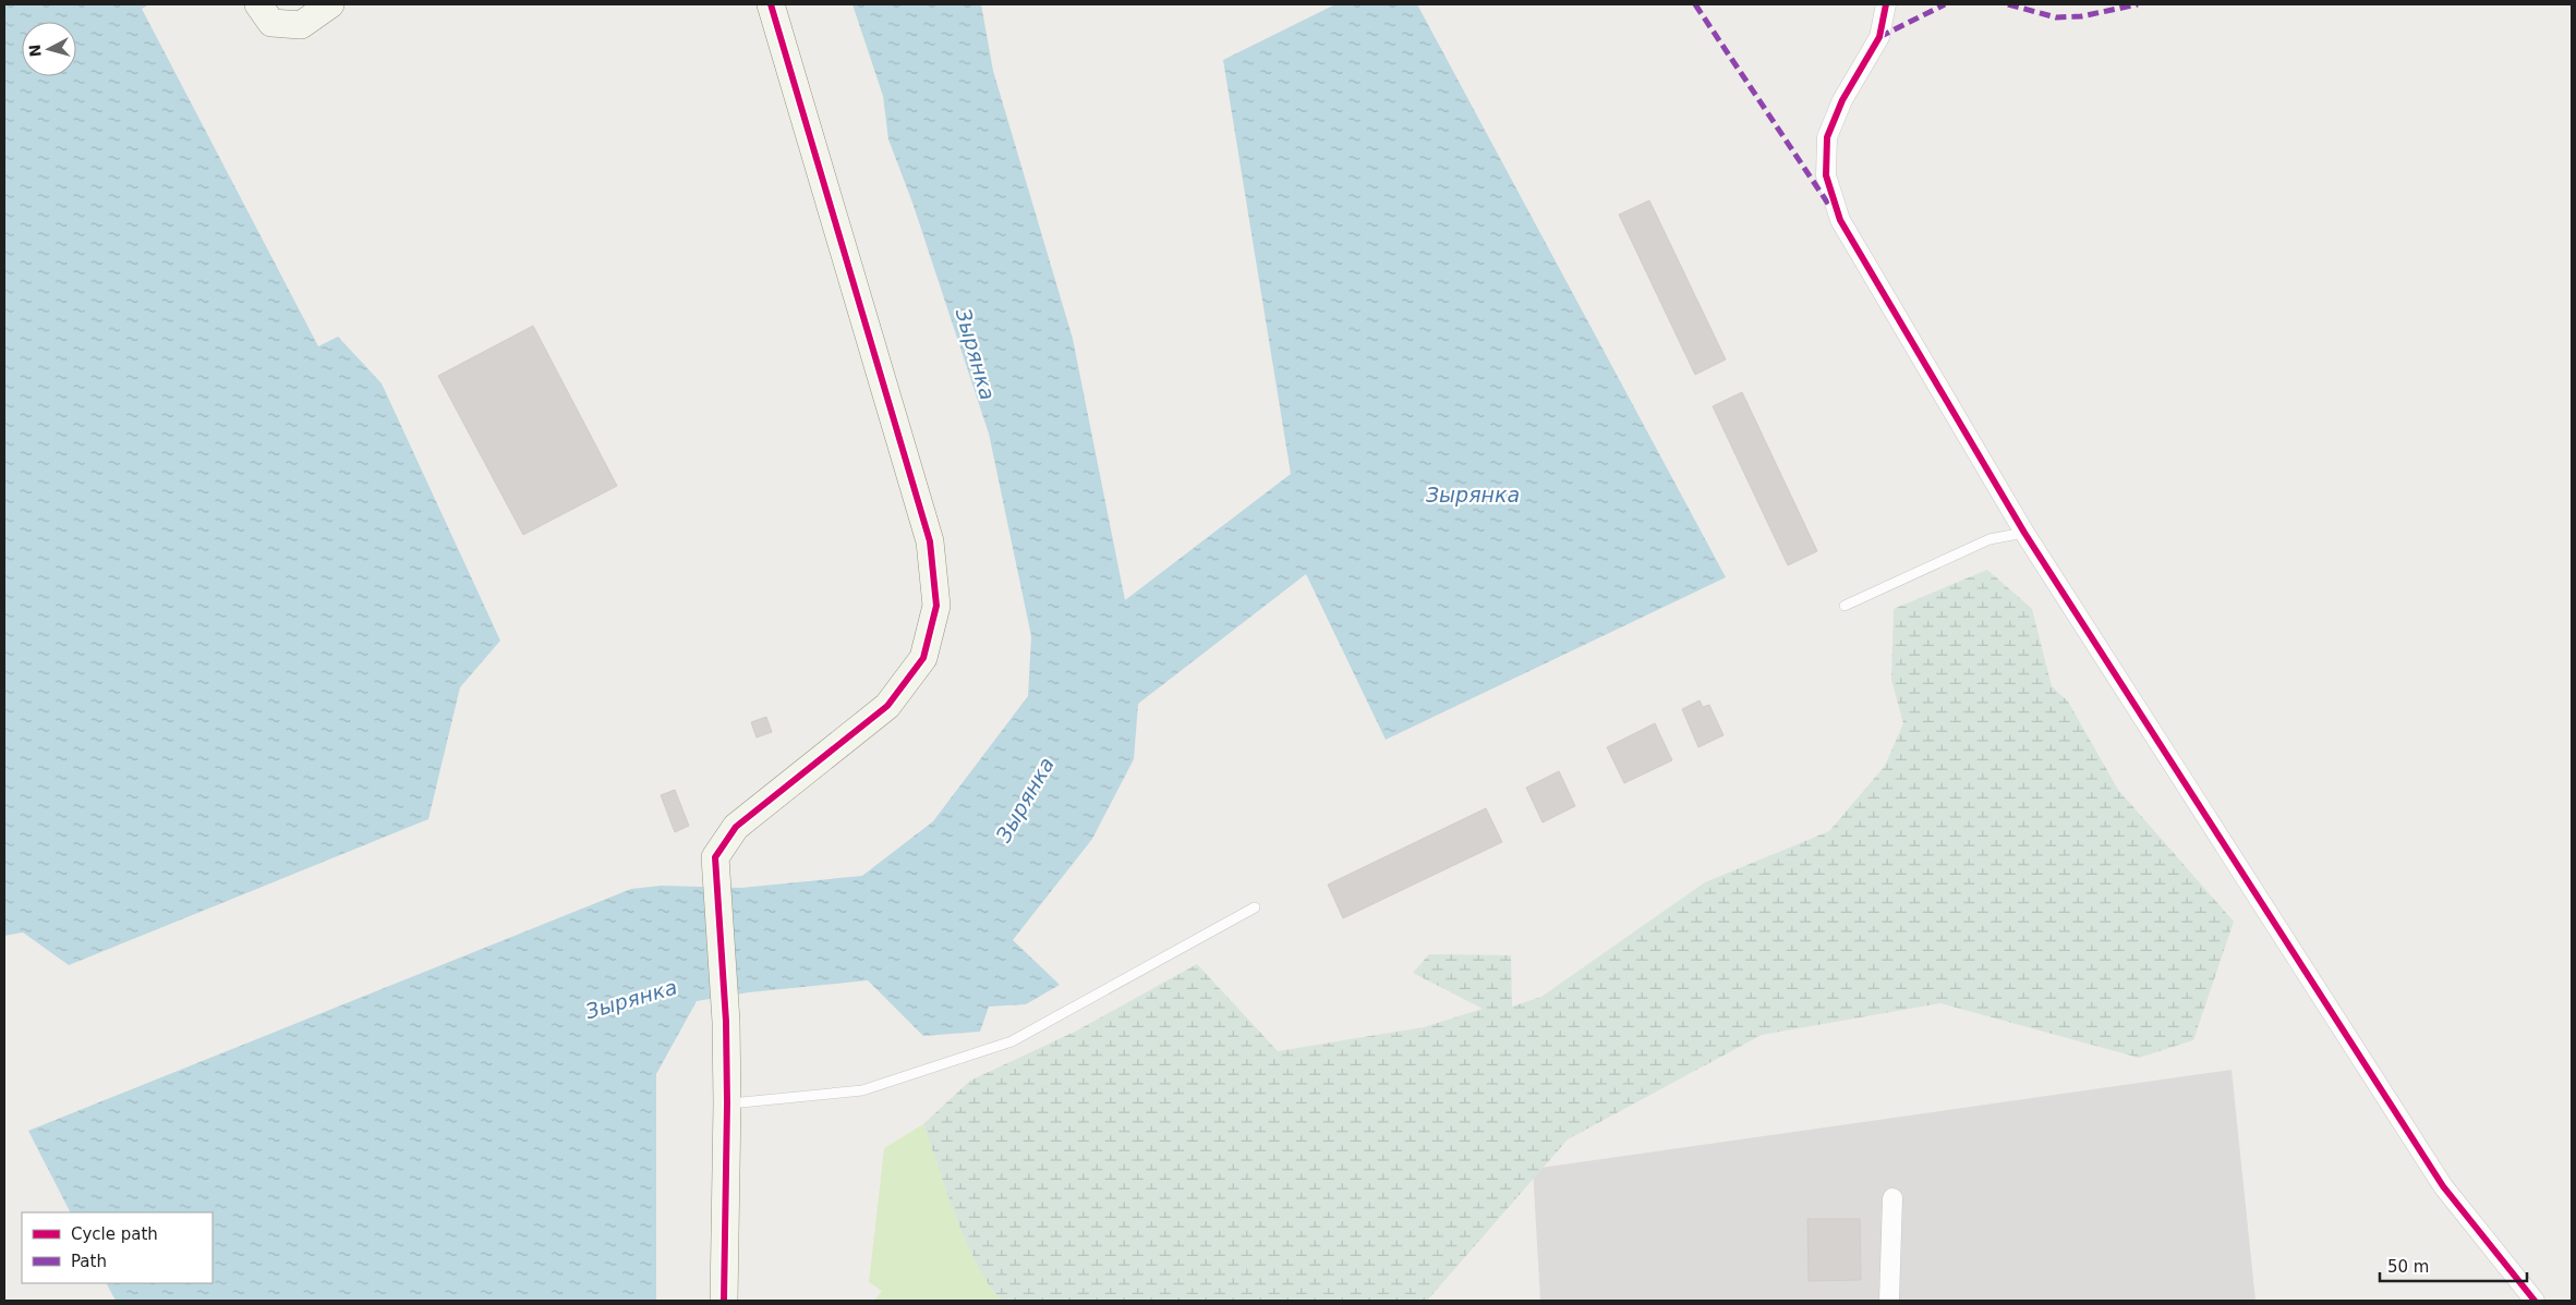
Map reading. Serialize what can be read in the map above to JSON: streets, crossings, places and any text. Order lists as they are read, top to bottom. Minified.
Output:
{"water":["Зырянка"],"legend":["Cycle path","Path"],"scale_bar":"50 m","north":"left"}
